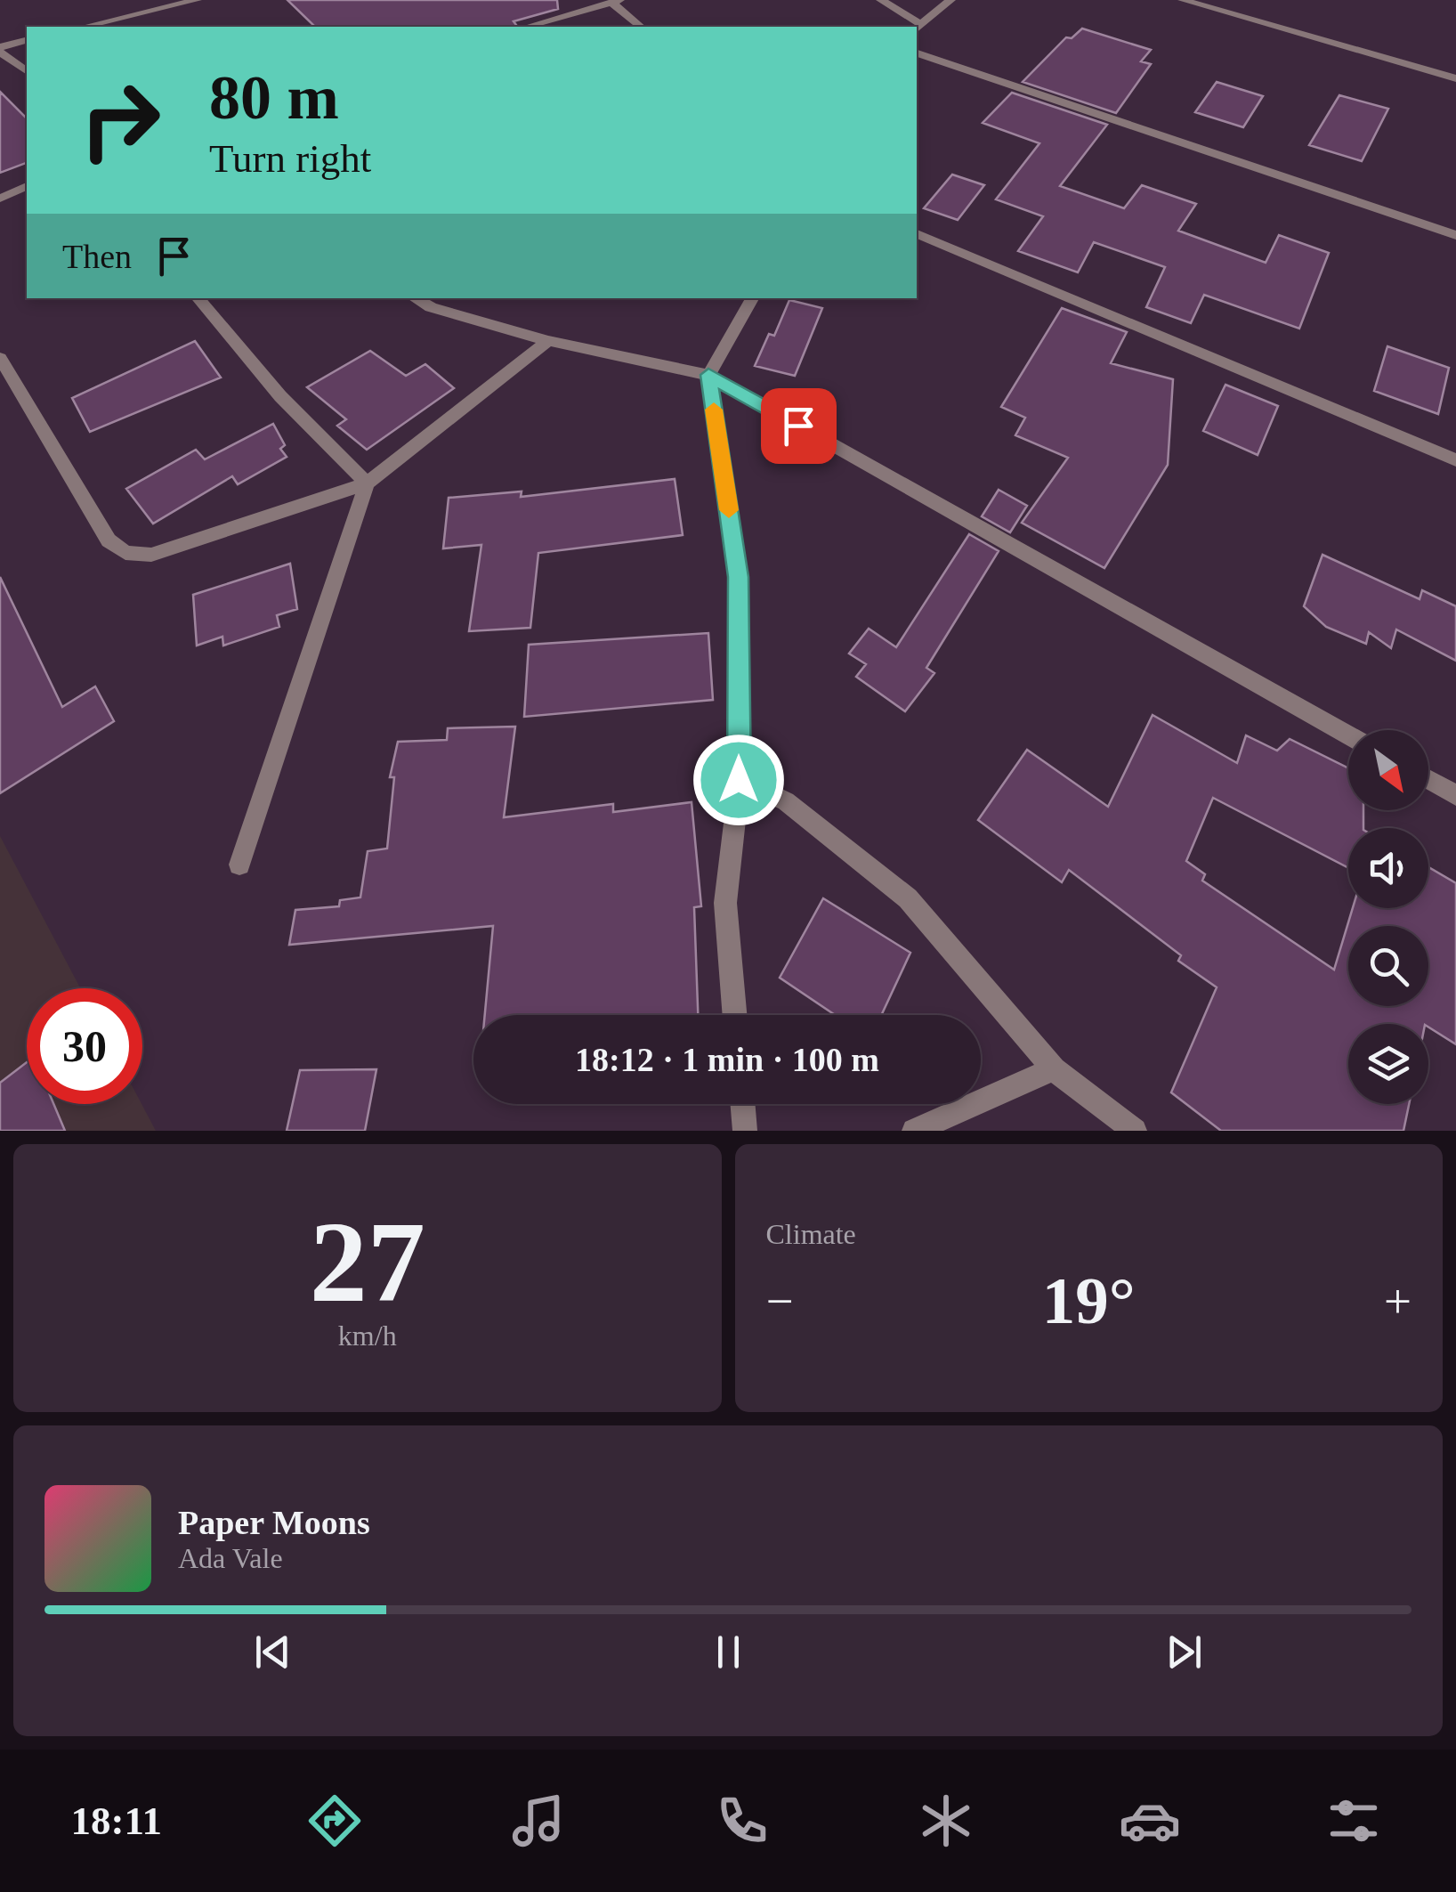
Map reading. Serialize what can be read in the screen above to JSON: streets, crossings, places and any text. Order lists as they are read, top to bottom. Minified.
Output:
{"north":"bottom right","page":{"turn":["80 m","Turn right"],"then":"Then","limit":"30","trip":"18:12 · 1 min · 100 m","tile":[["27","km/h"],"Climate"],"heat":["−","19°","+"],"song":["Paper Moons","Ada Vale"],"tabs":"18:11"}}
